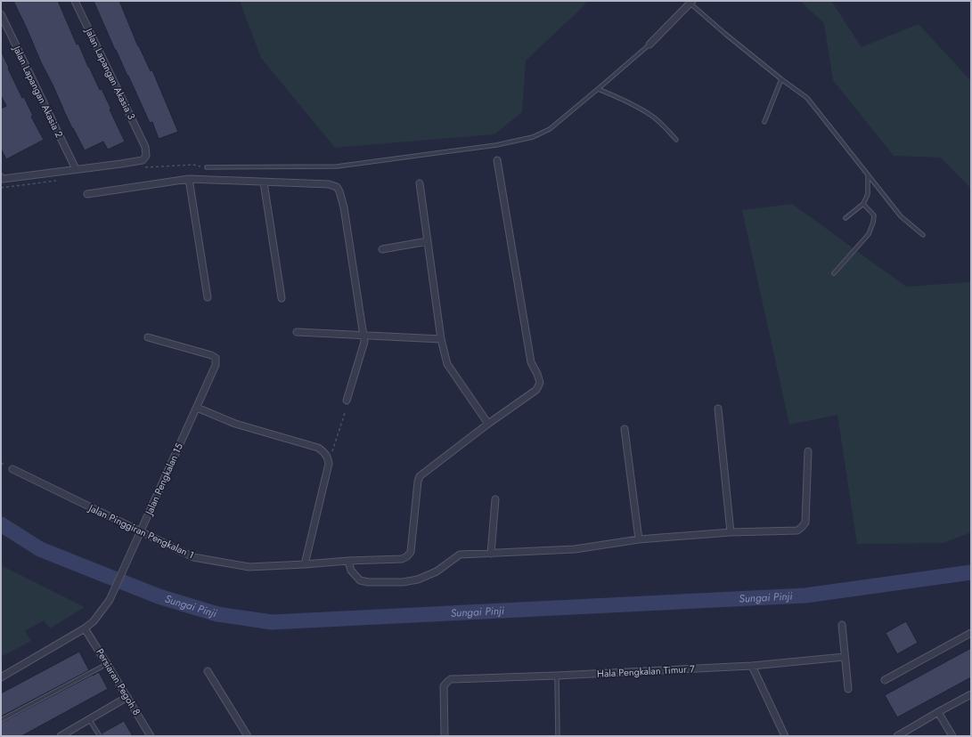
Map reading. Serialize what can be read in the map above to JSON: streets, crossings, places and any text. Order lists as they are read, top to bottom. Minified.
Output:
{"streets":{"street":["Jalan Lapangan Akasia 3","Jalan Lapangan Akasia 2","Jalan Pengkalan 15","Jalan Pinggiran Pengkalan 1","Hala Pengkalan Timur 7","Persiaran Pegoh 8"]},"crossings":[["Jalan Lapangan Akasia 3","Jalan Lapangan Akasia 2"],["Jalan Pengkalan 15","Jalan Pinggiran Pengkalan 1"],["Jalan Pengkalan 15","Persiaran Pegoh 8"]],"water":["Sungai Pinji"]}
